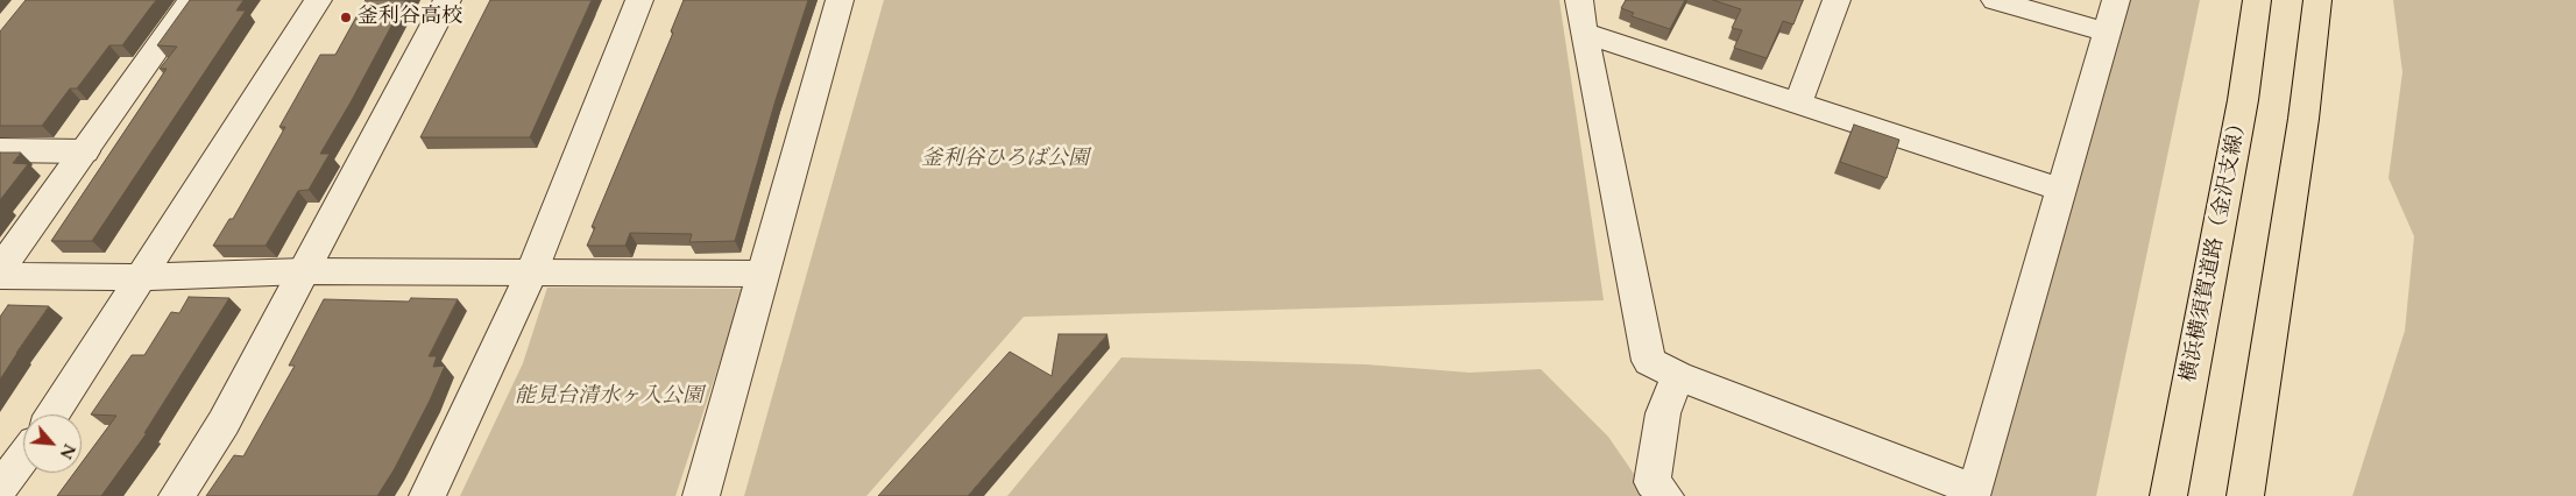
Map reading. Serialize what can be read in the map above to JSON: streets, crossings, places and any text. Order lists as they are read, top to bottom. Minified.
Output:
{"streets":{"highway":["横浜横須賀道路（金沢支線）"]},"parks":["釜利谷ひろば公園","能見台清水ヶ入公園"],"places":["釜利谷高校"],"north":"bottom right"}
